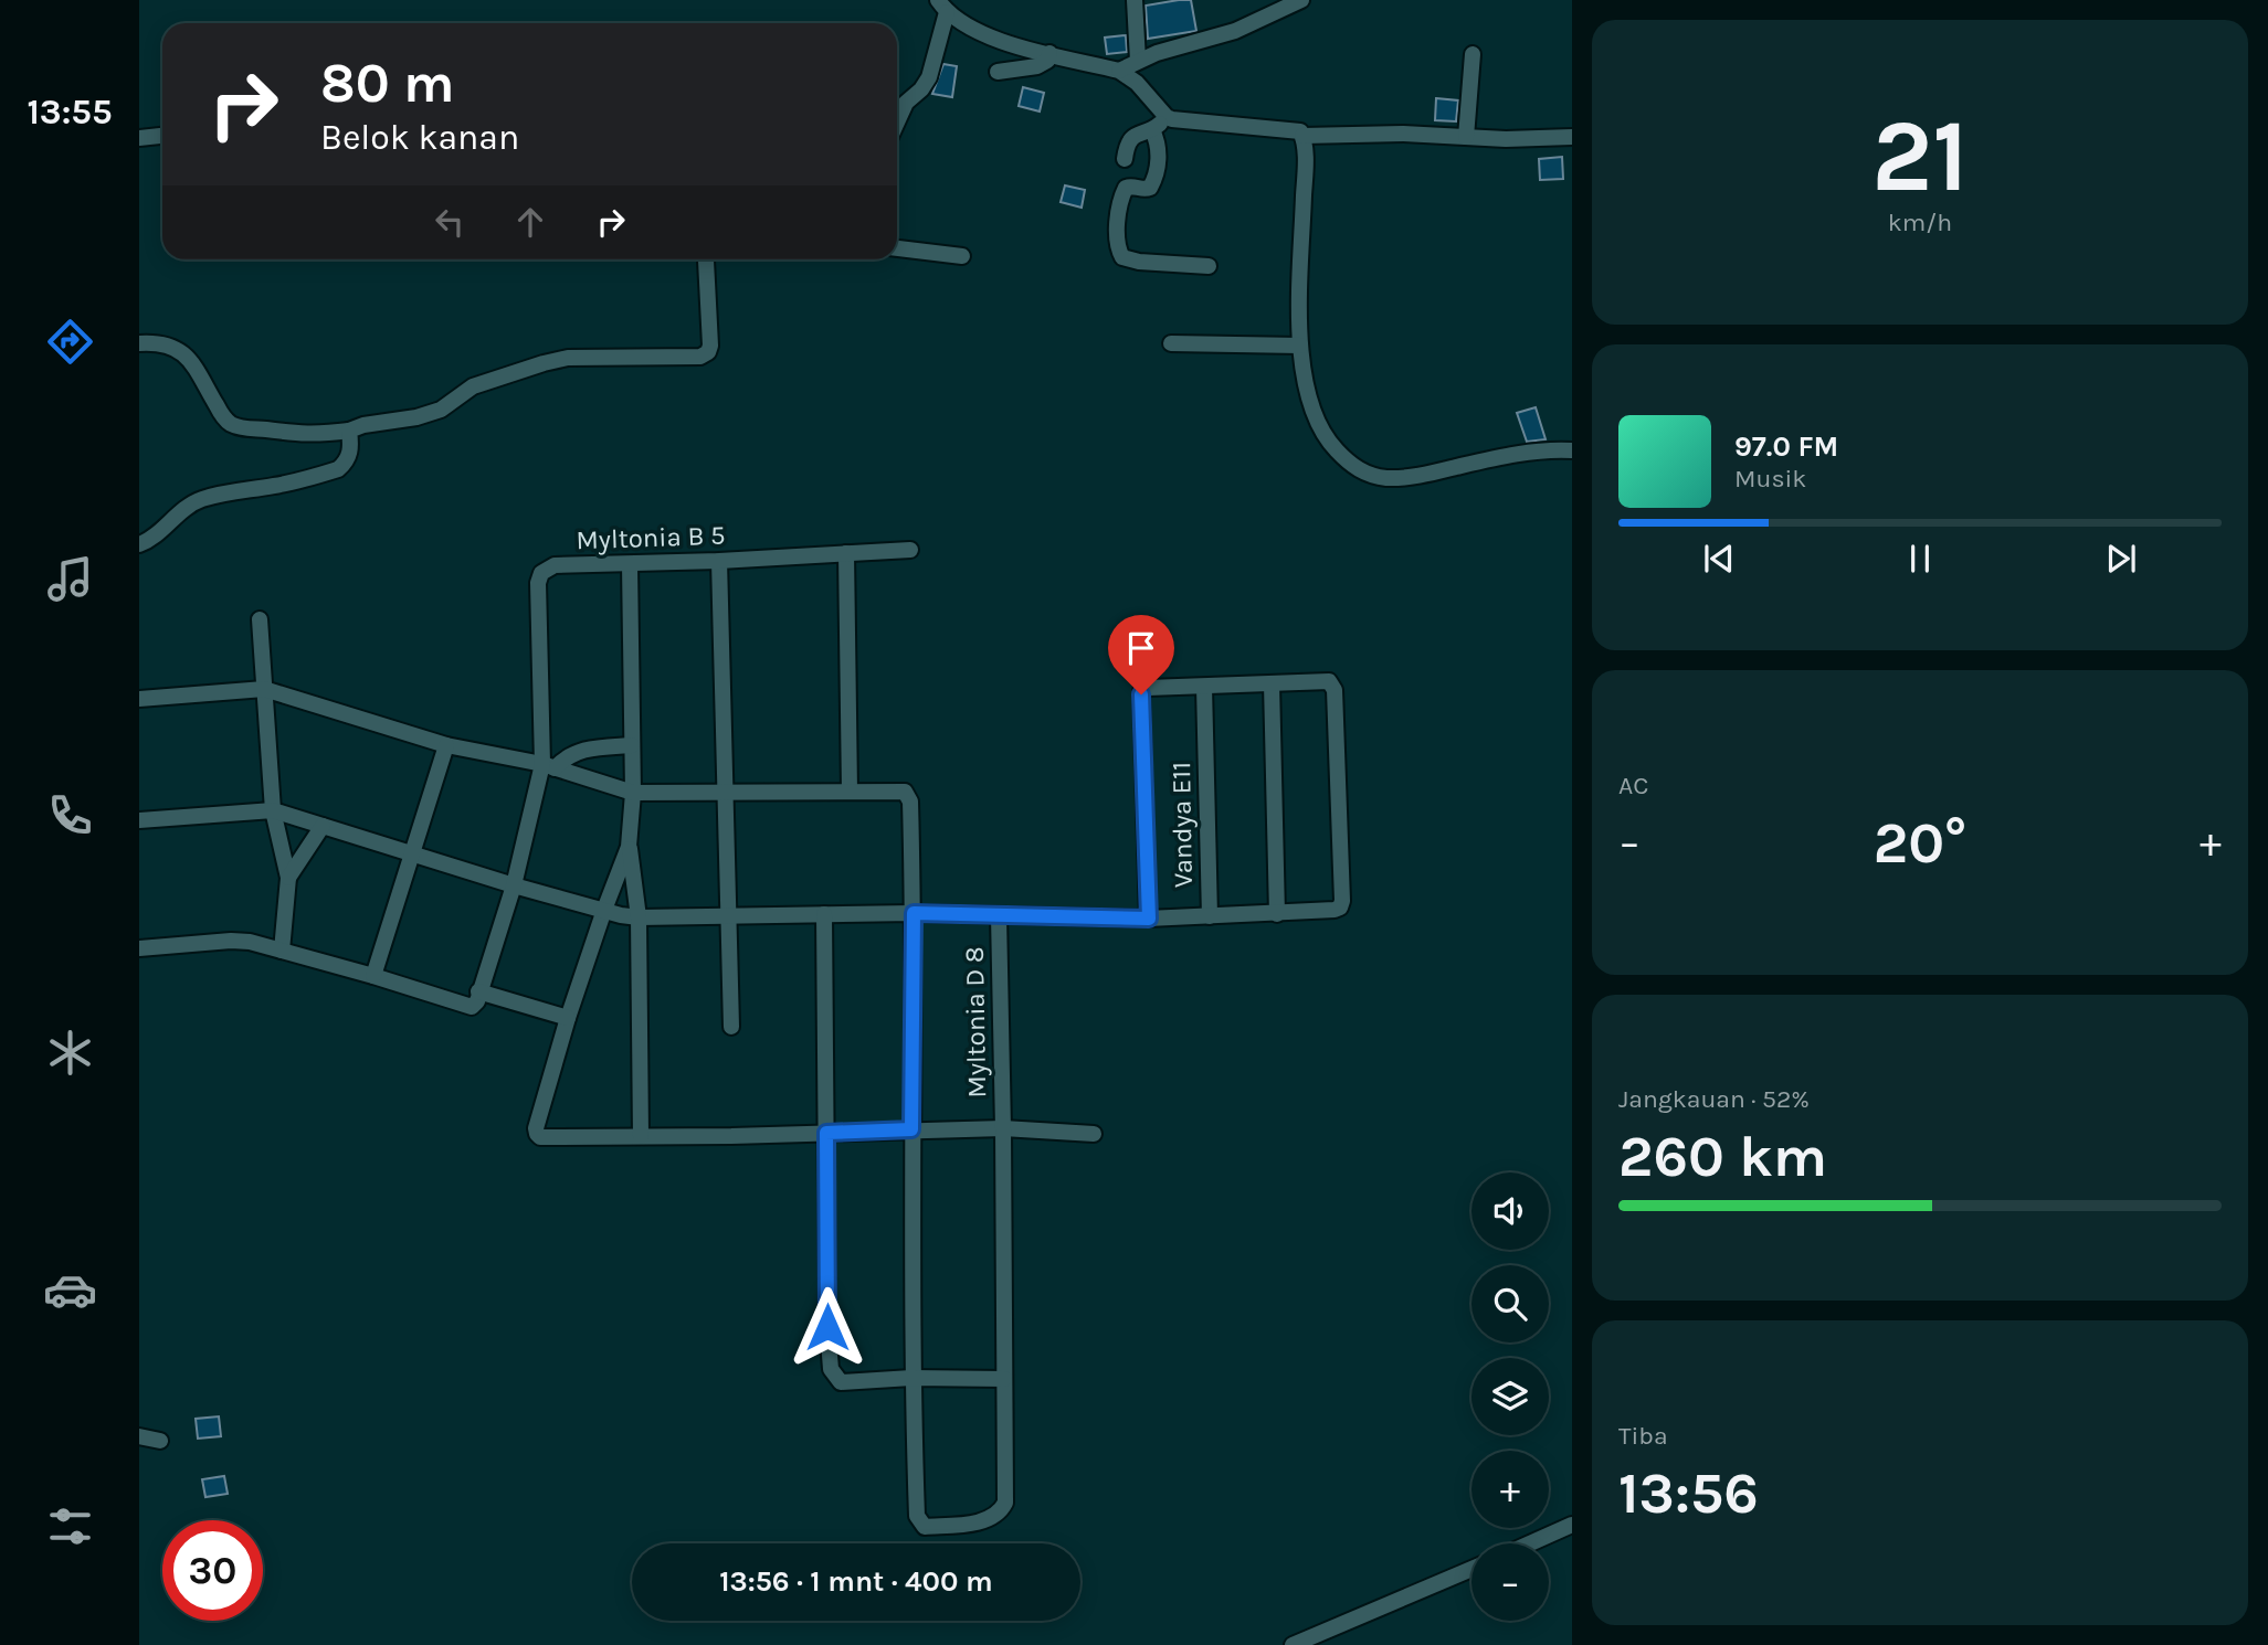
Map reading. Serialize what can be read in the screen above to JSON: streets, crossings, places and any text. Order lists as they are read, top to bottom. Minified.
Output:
{"streets":{"street":["Myltonia B 5","Vandya E11","Myltonia D 8"]},"page":{"tabs":"13:55","tile":[["21","km/h"],"AC",["Jangkauan · 52%","260 km"],["Tiba","13:56"]],"turn":["80 m","Belok kanan"],"song":["97.0 FM","Musik"],"heat":["−","20°","+"],"map_buttons":["+","−"],"limit":"30","trip":"13:56 · 1 mnt · 400 m"}}
